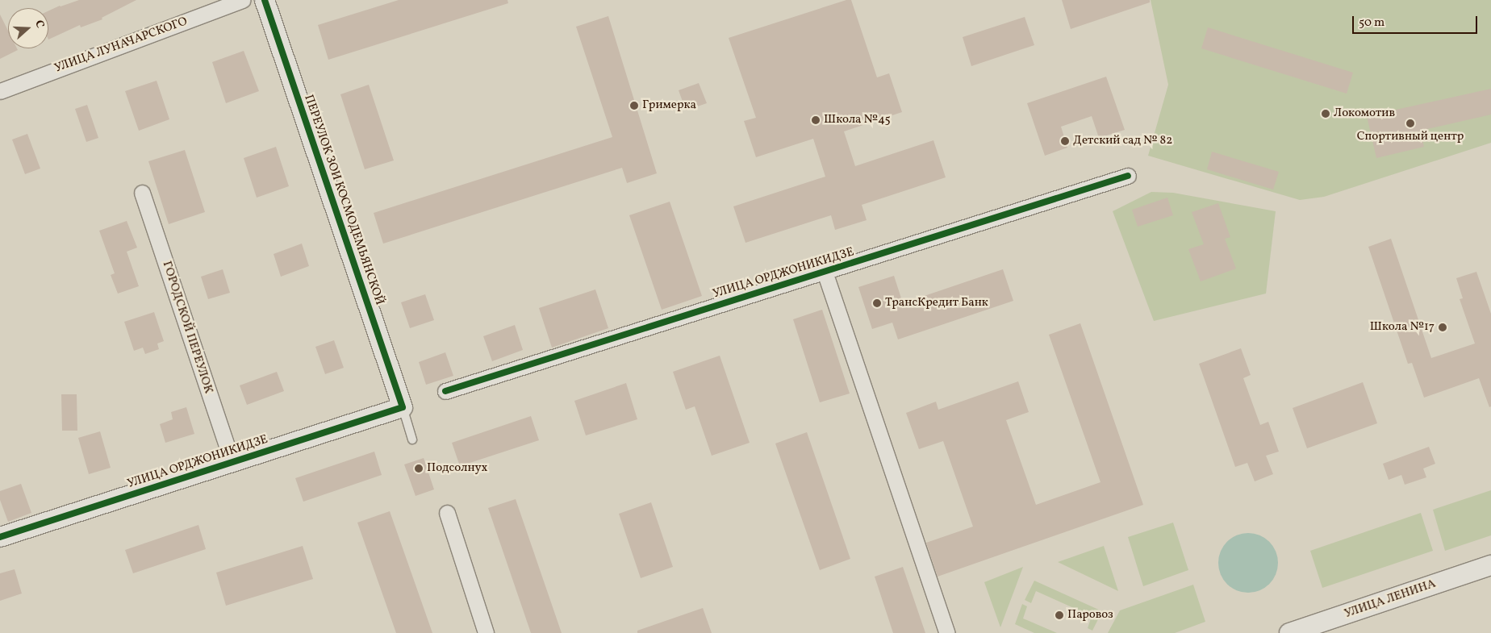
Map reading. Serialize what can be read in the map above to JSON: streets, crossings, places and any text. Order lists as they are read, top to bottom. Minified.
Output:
{"streets":{"street":["УЛИЦА ЛУНАЧАРСКОГО","ПЕРЕУЛОК ЗОИ КОСМОДЕМЬЯНСКОЙ","УЛИЦА ОРДЖОНИКИДЗЕ","ГОРОДСКОЙ ПЕРЕУЛОК","УЛИЦА ЛЕНИНА"]},"crossings":[["ПЕРЕУЛОК ЗОИ КОСМОДЕМЬЯНСКОЙ","УЛИЦА ОРДЖОНИКИДЗЕ"],["УЛИЦА ОРДЖОНИКИДЗЕ","ГОРОДСКОЙ ПЕРЕУЛОК"]],"places":["Гримерка","Локомотив","Школа №45","Спортивный центр","Детский сад № 82","ТрансКредит Банк","Школа №17","Подсолнух","Паровоз"],"scale_bar":"50 m","north":"right"}
